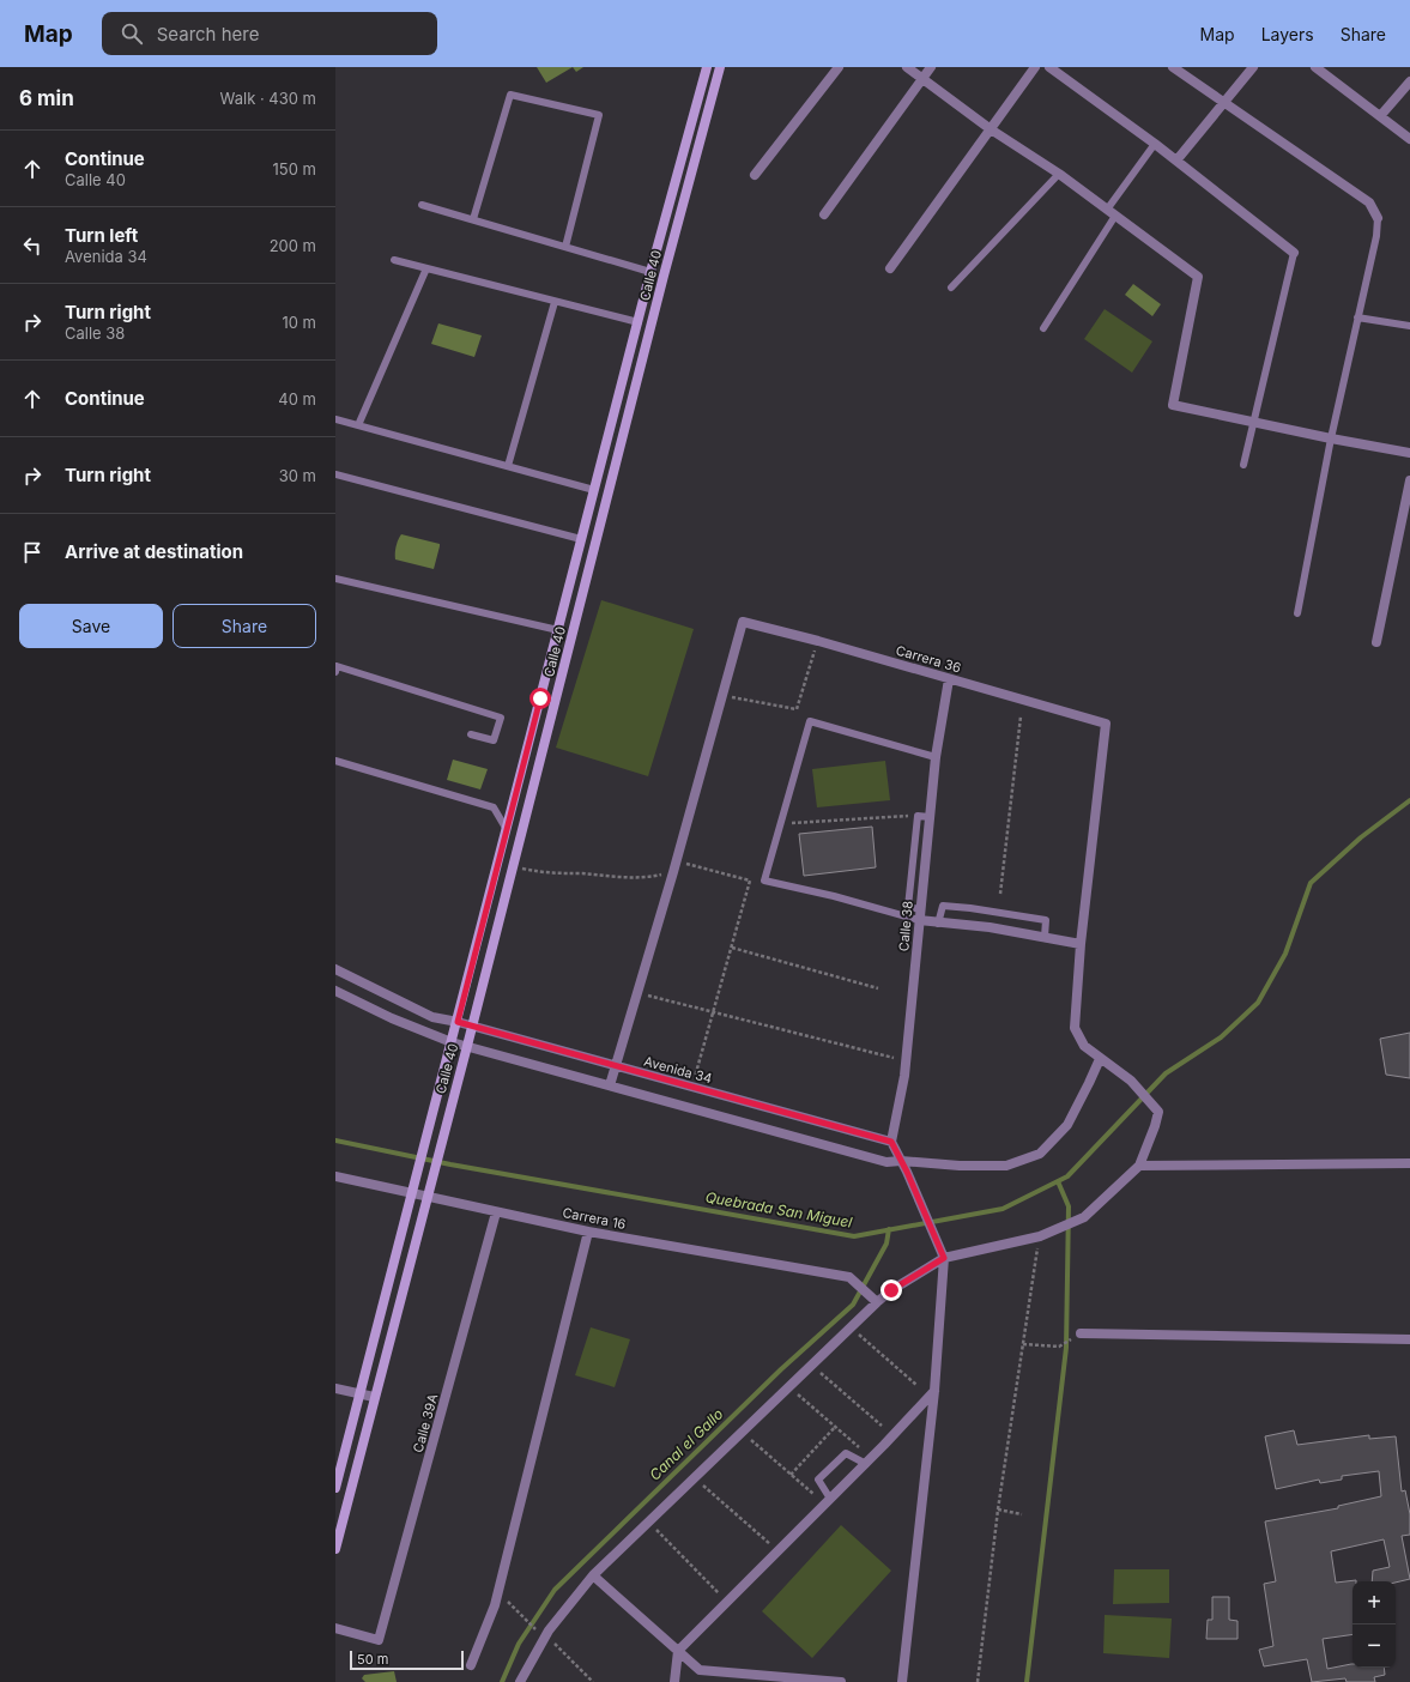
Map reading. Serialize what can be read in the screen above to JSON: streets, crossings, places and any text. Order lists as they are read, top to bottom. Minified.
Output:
{"streets":{"main road":["Calle 40"],"street":["Carrera 36","Calle 38","Avenida 34","Carrera 16","Calle 39A"]},"crossings":[["Calle 40","Avenida 34"],["Calle 40","Carrera 16"],["Carrera 36","Calle 38"],["Calle 38","Avenida 34"],["Carrera 16","Calle 39A"]],"water":["Quebrada San Miguel","Canal el Gallo"],"scale_bar":"50 m","page":{"header":"Map","search":"Search here","nav":["Map","Layers","Share"],"heading":["6 min","Walk · 430 m"],"list":[["Continue","Calle 40","150 m"],["Turn left","Avenida 34","200 m"],["Turn right","Calle 38","10 m"],["Continue","40 m"],["Turn right","30 m"],"Arrive at destination"],"buttons":["Save","Share"],"map_buttons":["+","−"],"scale":"50 m"}}
